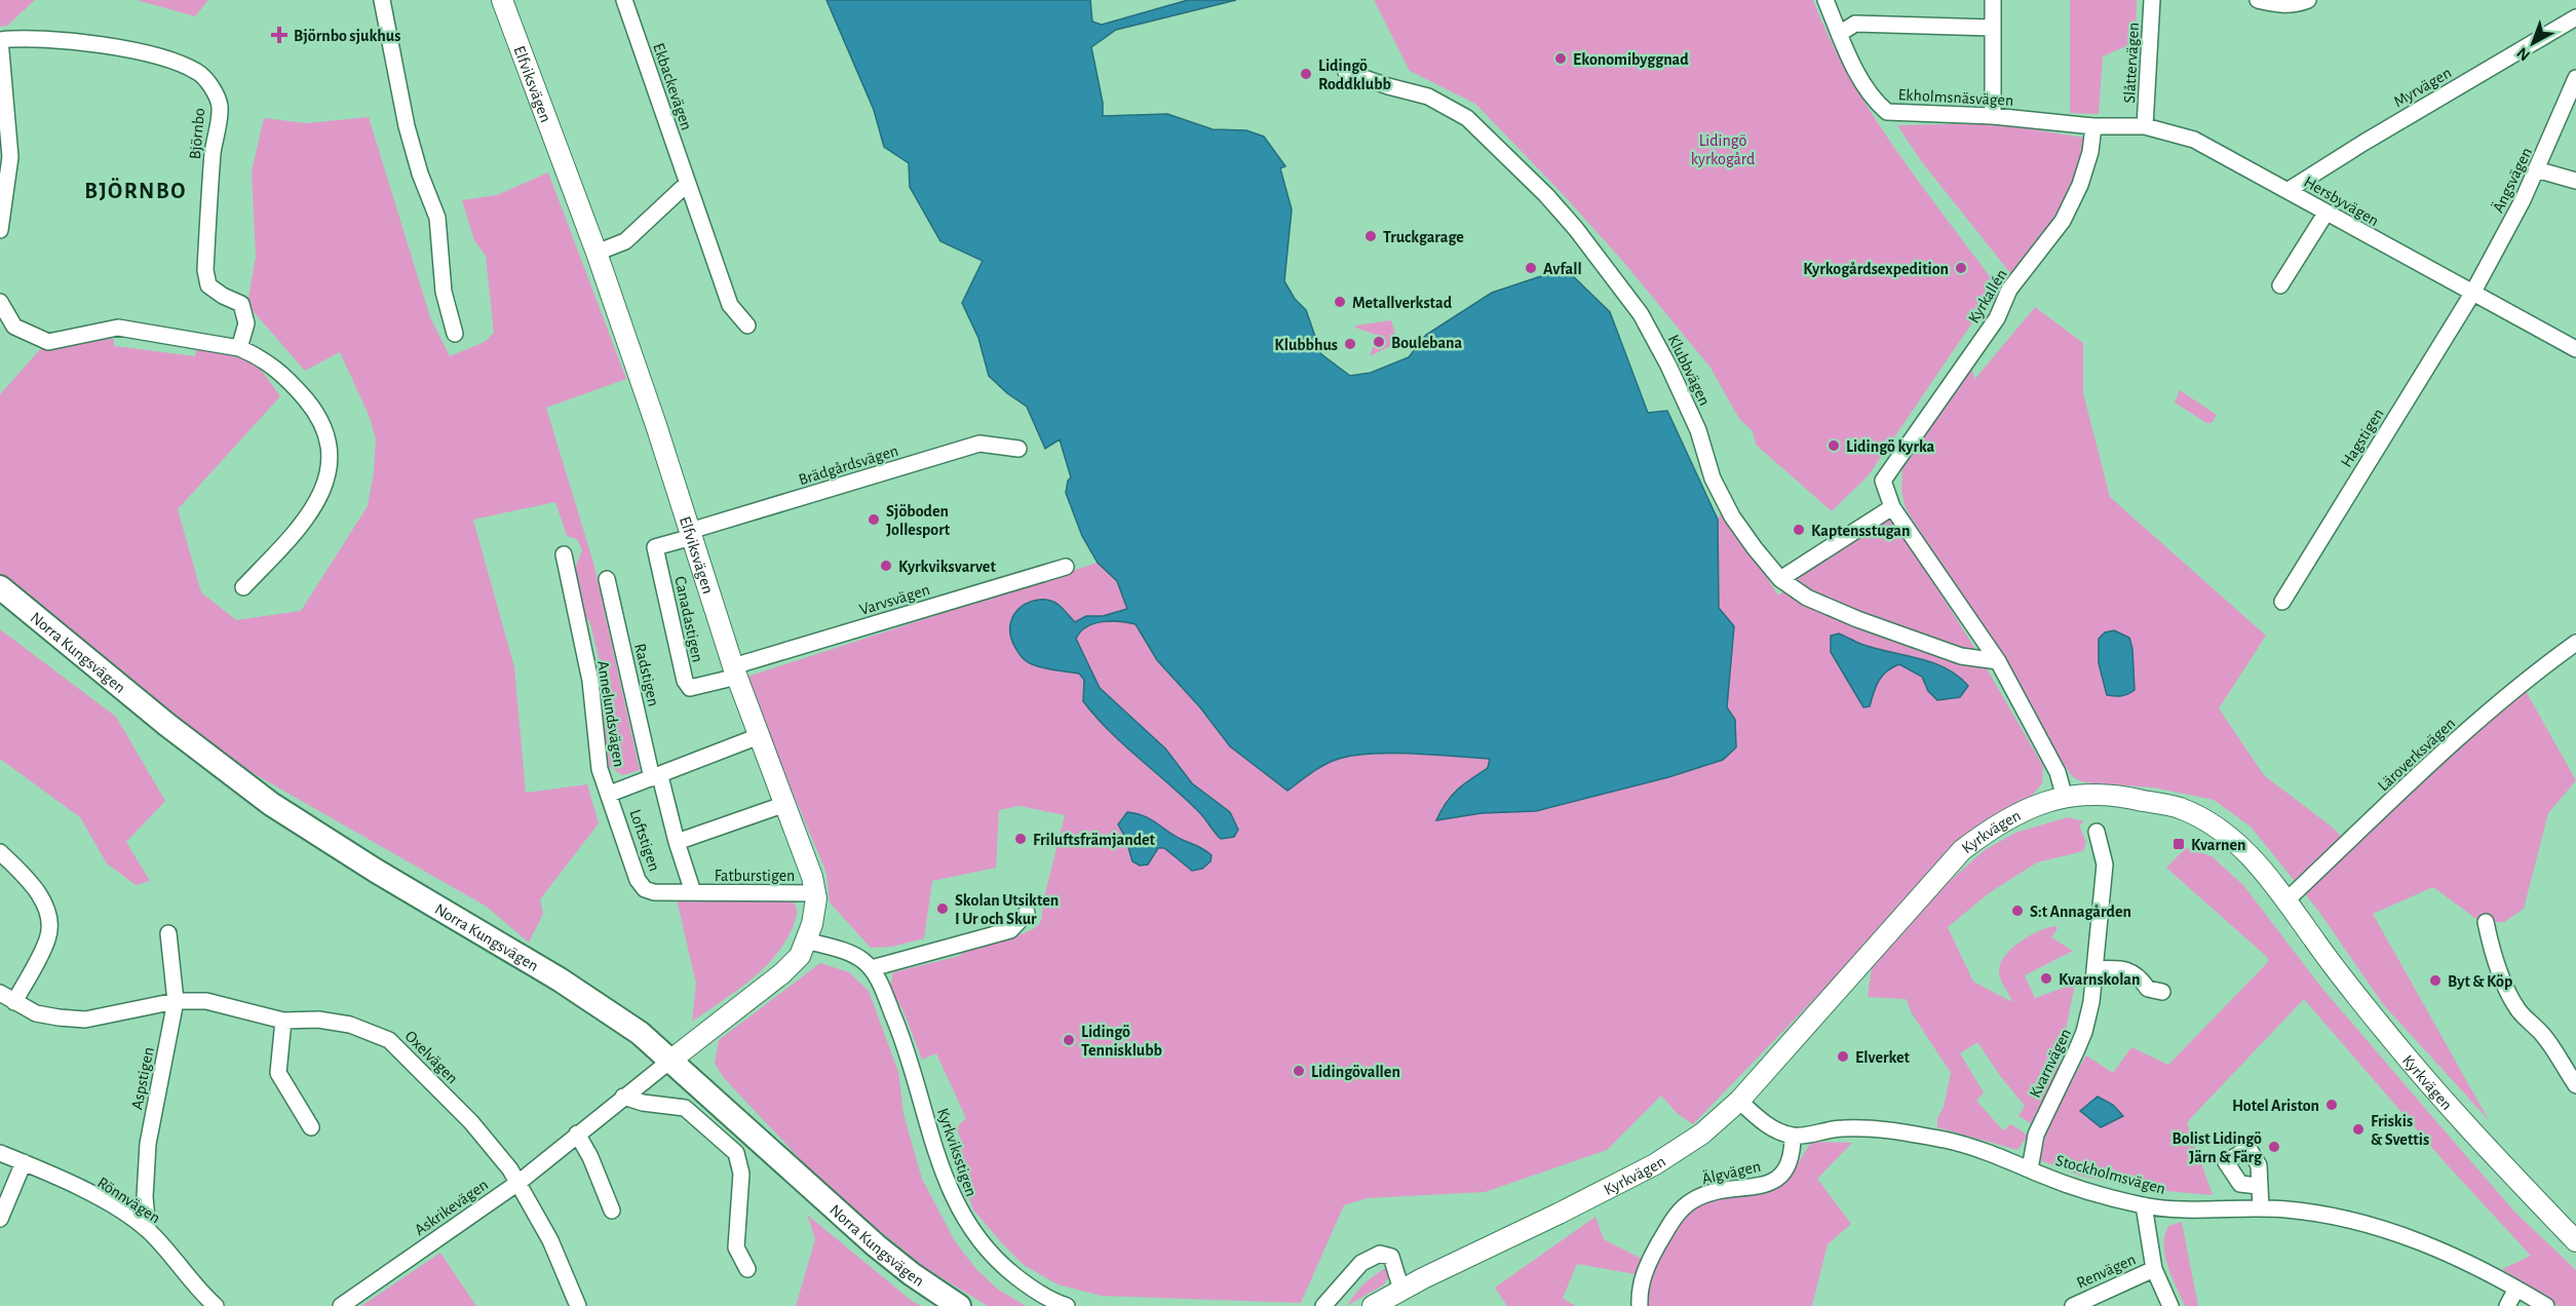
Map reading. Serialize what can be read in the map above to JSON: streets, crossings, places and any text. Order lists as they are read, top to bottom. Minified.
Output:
{"streets":{"main road":["Norra Kungsvägen"],"street":["Slåttervägen","Elfviksvägen","Ekbackevägen","Myrvägen","Ekholmsnäsvägen","Björnbo","Ängsvägen","Hersbyvägen","Kyrkallén","Klubbvägen","Hagstigen","Brädgårdsvägen","Varvsvägen","Canadastigen","Radstigen","Annelundsvägen","Läroverksvägen","Kyrkvägen","Loftstigen","Fatburstigen","Oxelvägen","Kvarnvägen","Aspstigen","Kyrkviksstigen","Älgvägen","Stockholmsvägen","Rönnvägen","Askrikevägen","Renvägen"]},"crossings":[["Slåttervägen","Hersbyvägen"],["Elfviksvägen","Brädgårdsvägen"],["Elfviksvägen","Varvsvägen"],["Elfviksvägen","Canadastigen"],["Elfviksvägen","Norra Kungsvägen"],["Elfviksvägen","Annelundsvägen"],["Elfviksvägen","Fatburstigen"],["Elfviksvägen","Askrikevägen"],["Myrvägen","Hersbyvägen"],["Ekholmsnäsvägen","Hersbyvägen"],["Ängsvägen","Hersbyvägen"],["Ängsvägen","Hagstigen"],["Hersbyvägen","Kyrkallén"],["Hersbyvägen","Hagstigen"],["Kyrkallén","Klubbvägen"],["Kyrkallén","Kyrkvägen"],["Brädgårdsvägen","Canadastigen"],["Varvsvägen","Canadastigen"],["Norra Kungsvägen","Askrikevägen"],["Radstigen","Annelundsvägen"],["Radstigen","Fatburstigen"],["Annelundsvägen","Loftstigen"],["Annelundsvägen","Fatburstigen"],["Läroverksvägen","Kyrkvägen"],["Loftstigen","Fatburstigen"],["Oxelvägen","Aspstigen"],["Oxelvägen","Askrikevägen"],["Kvarnvägen","Stockholmsvägen"],["Aspstigen","Rönnvägen"],["Älgvägen","Stockholmsvägen"]],"districts":["BJÖRNBO"],"parks":["Lidingö kyrkogård"],"places":{"health":["Björnbo sjukhus"],"other":["Ekonomibyggnad","Lidingö Roddklubb","Truckgarage","Avfall","Kyrkogårdsexpedition","Metallverkstad","Boulebana","Klubbhus","Lidingö kyrka","Sjöboden Jollesport","Kaptensstugan","Kyrkviksvarvet","Friluftsfrämjandet","Skolan Utsikten I Ur och Skur","S:t Annagården","Kvarnskolan","Byt & Köp","Lidingö Tennisklubb","Elverket","Lidingövallen","Hotel Ariston","Friskis & Svettis","Bolist Lidingö Järn & Färg"],"transit":["Kvarnen"]},"north":"bottom left"}
